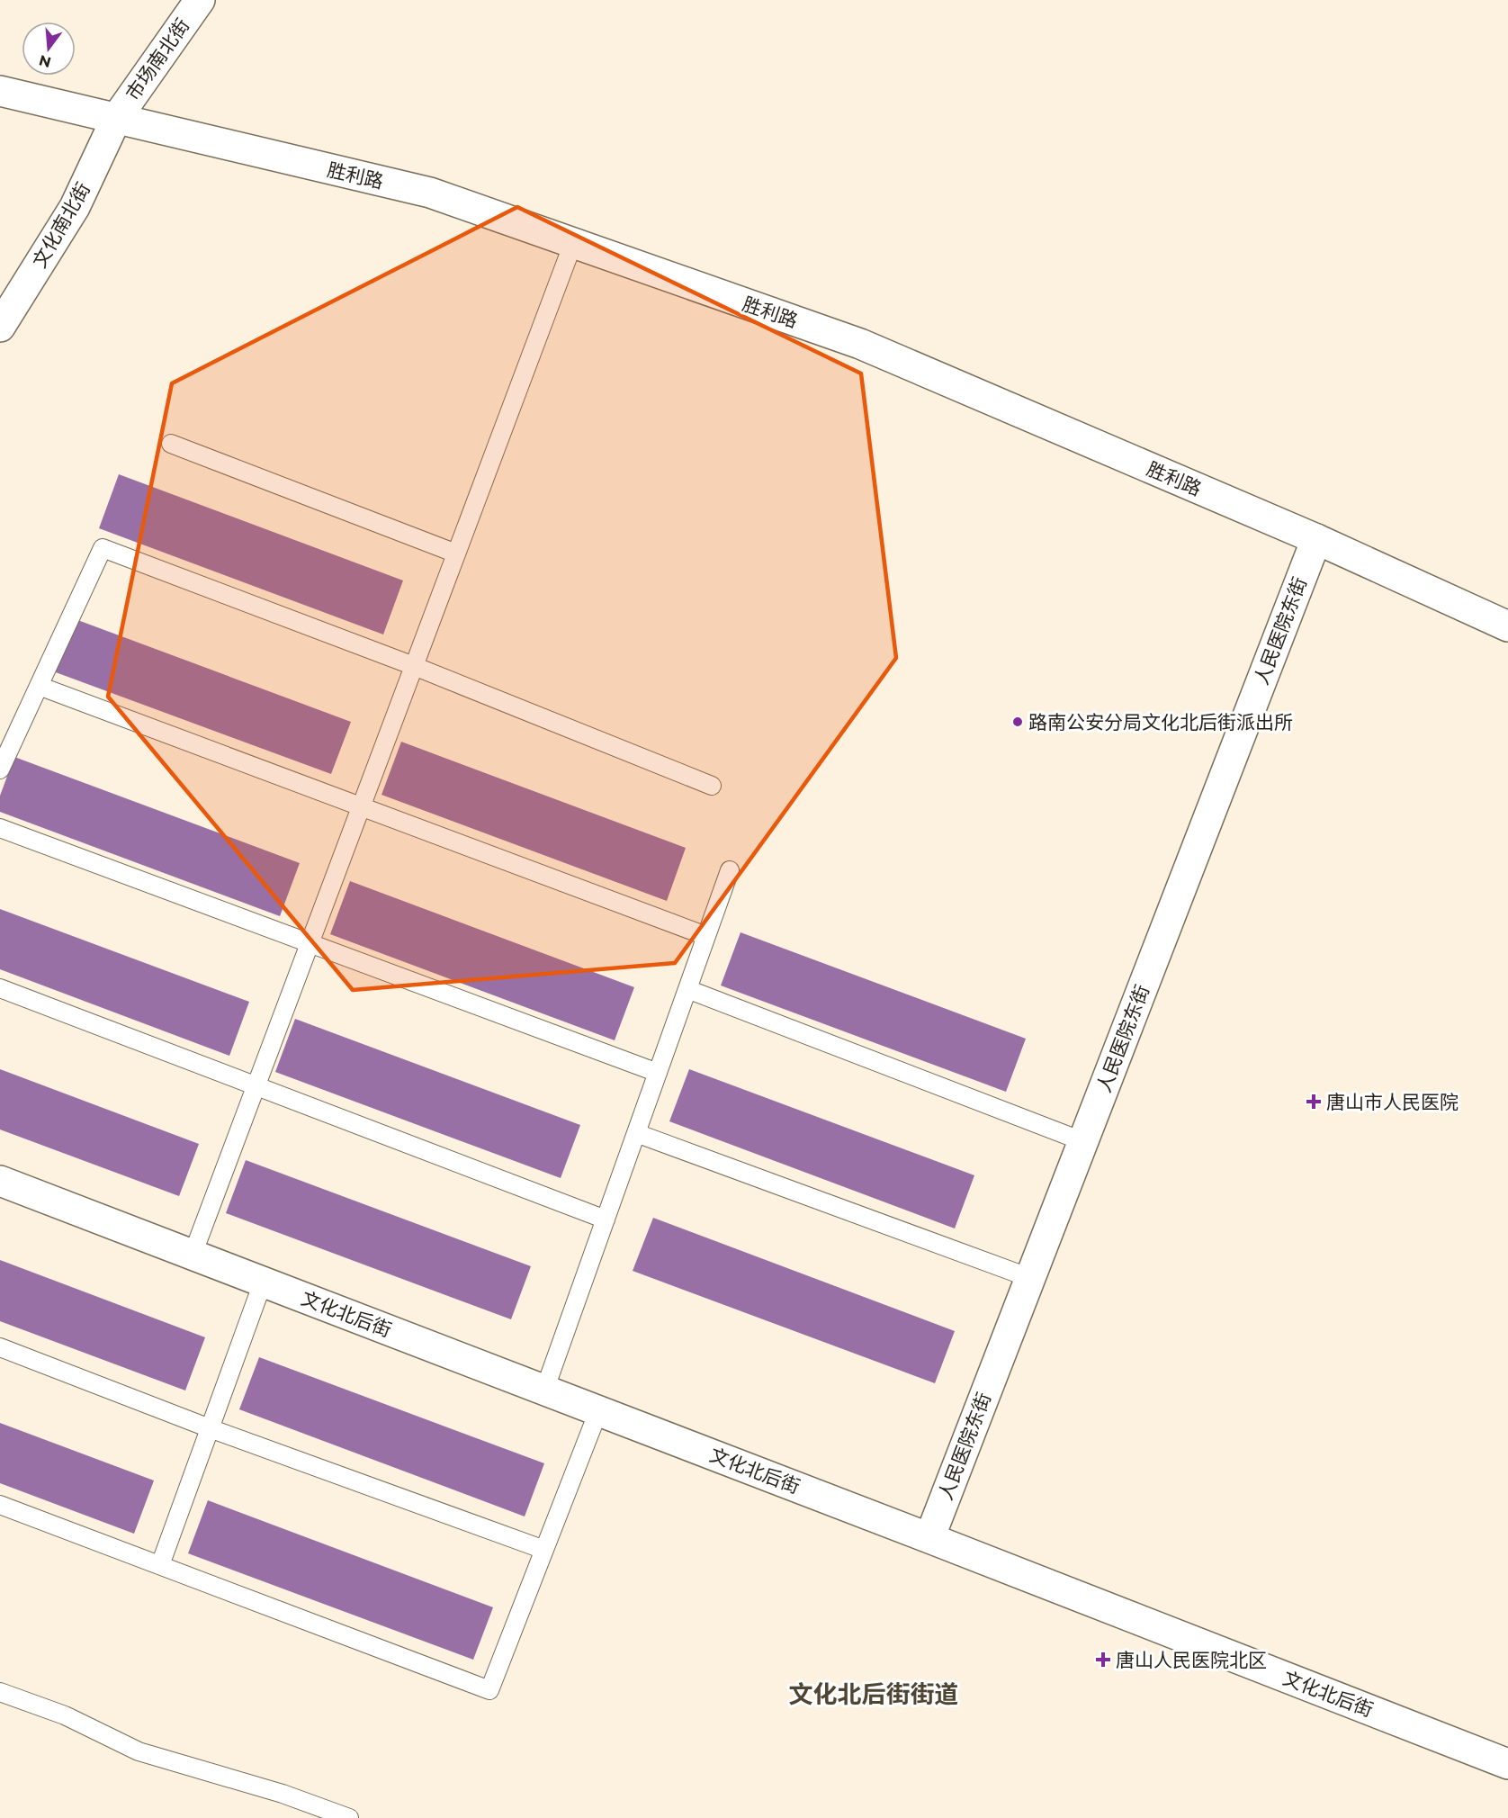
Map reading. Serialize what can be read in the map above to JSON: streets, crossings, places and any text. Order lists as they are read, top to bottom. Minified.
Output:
{"streets":{"street":["市场南北街","胜利路","文化南北街","人民医院东街","文化北后街"]},"crossings":[["市场南北街","胜利路"],["市场南北街","文化南北街"],["胜利路","文化南北街"],["胜利路","人民医院东街"],["人民医院东街","文化北后街"]],"districts":["文化北后街街道"],"places":{"other":["路南公安分局文化北后街派出所"],"health":["唐山市人民医院","唐山人民医院北区"]},"north":"bottom"}
